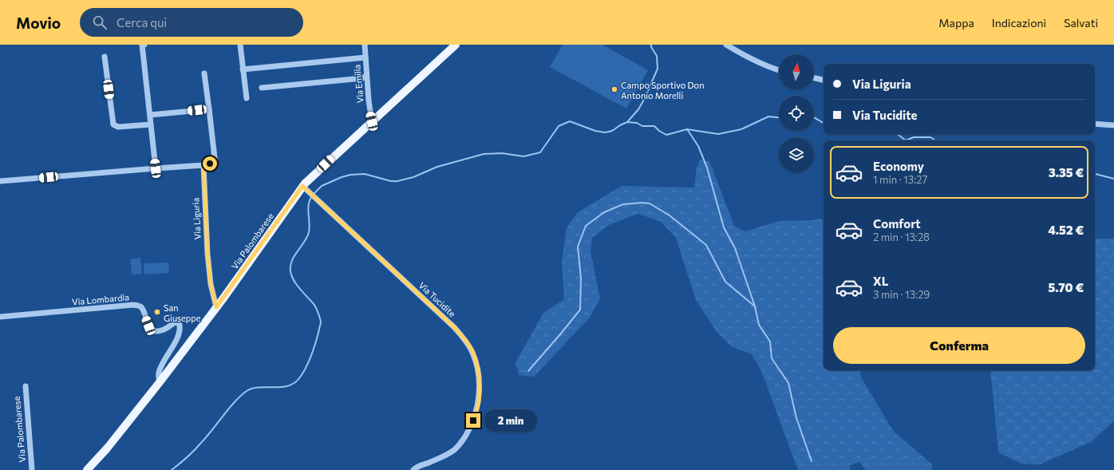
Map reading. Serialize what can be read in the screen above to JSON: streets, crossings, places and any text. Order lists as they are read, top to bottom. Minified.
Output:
{"streets":{"main road":["Via Palombarese"],"street":["Via Emilia","Via Liguria","Via Lombardia","Via Tucidite"]},"crossings":[["Via Emilia","Via Palombarese"],["Via Liguria","Via Palombarese"],["Via Palombarese","Via Lombardia"],["Via Palombarese","Via Tucidite"]],"places":["Campo Sportivo Don Antonio Morelli","San Giuseppe"],"north":"top","page":{"header":"Movio","search":"Cerca qui","nav":["Mappa","Indicazioni","Salvati"],"banner":["Via Liguria","Via Tucidite"],"list":[{"name":"Economy","note":"1 min · 13:27","value":"3.35 €"},{"name":"Comfort","note":"2 min · 13:28","value":"4.52 €"},{"name":"XL","note":"3 min · 13:29","value":"5.70 €"}],"buttons":"Conferma","bubble":"2 min"}}
